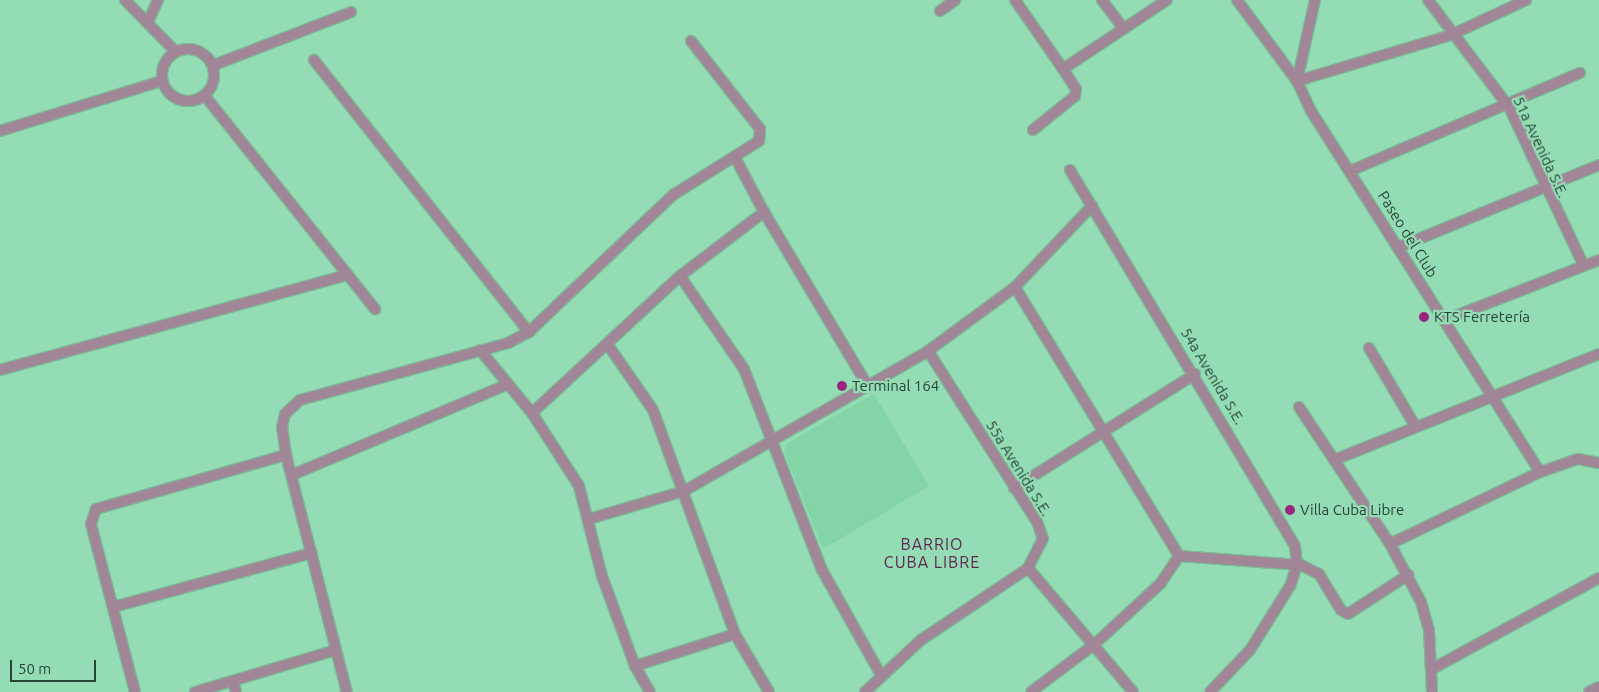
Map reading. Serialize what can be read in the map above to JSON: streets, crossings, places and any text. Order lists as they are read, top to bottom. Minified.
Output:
{"streets":{"street":["51a Avenida S.E.","Paseo del Club","54a Avenida S.E.","55a Avenida S.E."]},"districts":["BARRIO CUBA LIBRE"],"places":["KTS Ferretería","Terminal 164","Villa Cuba Libre"],"scale_bar":"50 m"}
